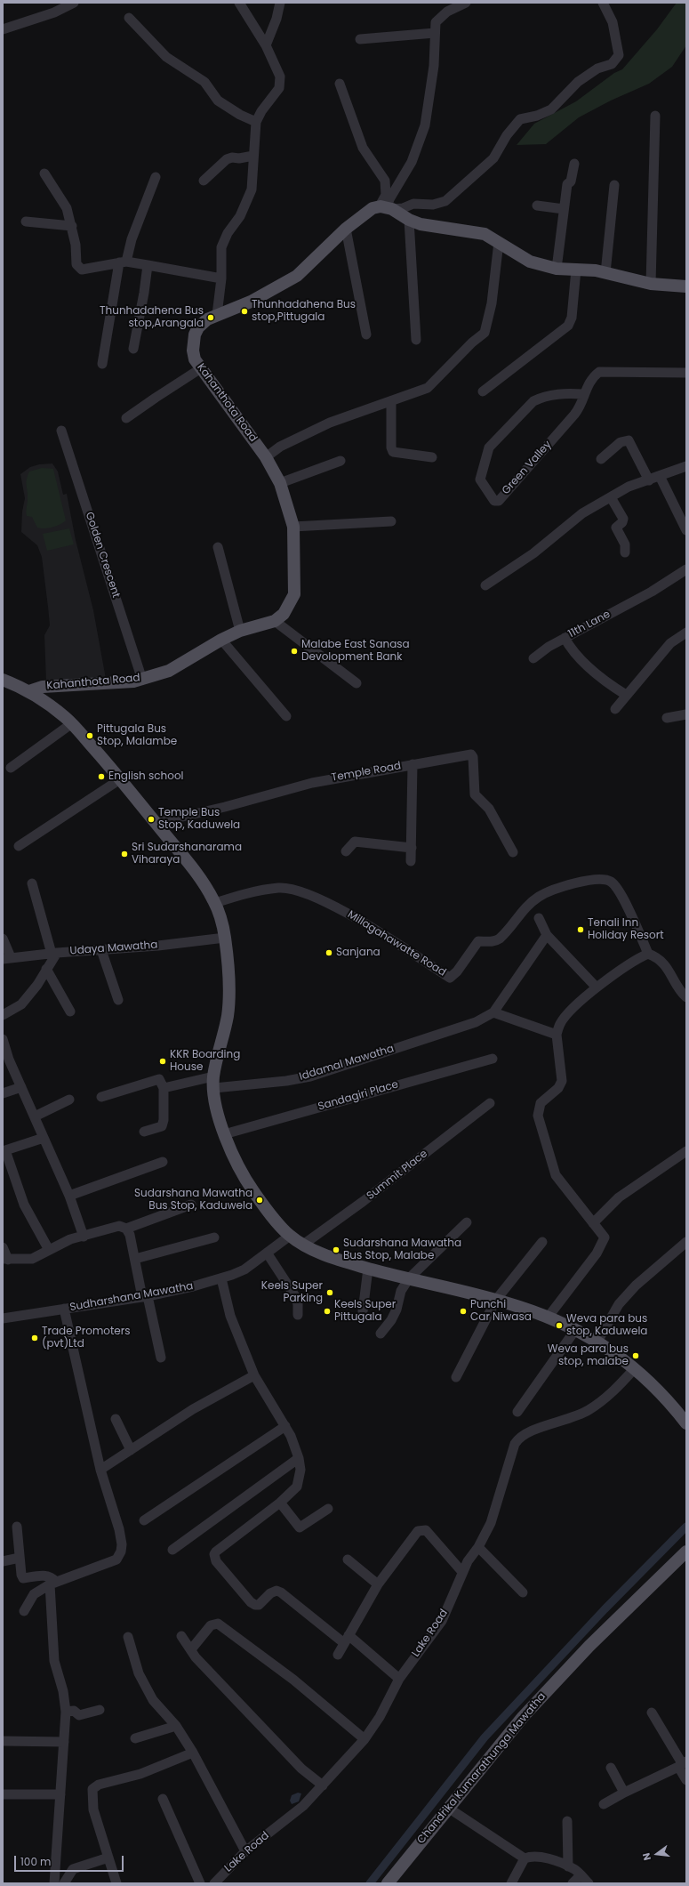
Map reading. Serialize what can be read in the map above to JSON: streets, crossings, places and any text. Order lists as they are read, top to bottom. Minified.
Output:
{"streets":{"main road":["Kahanthota Road","Chandrika Kumarathunga Mawatha"],"street":["Green Valley","Golden Crescent","11th Lane","Temple Road","Millagahawatte Road","Udaya Mawatha","Iddamal Mawatha","Sandagiri Place","Summit Place","Sudharshana Mawatha","Lake Road"]},"crossings":[["Kahanthota Road","Golden Crescent"]],"places":["Thunhadahena Bus stop,Pittugala","Thunhadahena Bus stop,Arangala","Malabe East Sanasa Devolopment Bank","Pittugala Bus Stop, Malambe","English school","Temple Bus Stop, Kaduwela","Sri Sudarshanarama Viharaya","Tenali Inn Holiday Resort","Sanjana","KKR Boarding House","Sudarshana Mawatha Bus Stop, Kaduwela","Sudarshana Mawatha Bus Stop, Malabe","Keels Super Parking","Keels Super Pittugala","Punchi Car Niwasa","Weva para bus stop, Kaduwela","Trade Promoters (pvt)Ltd","Weva para bus stop, malabe"],"scale_bar":"100 m","north":"left"}
